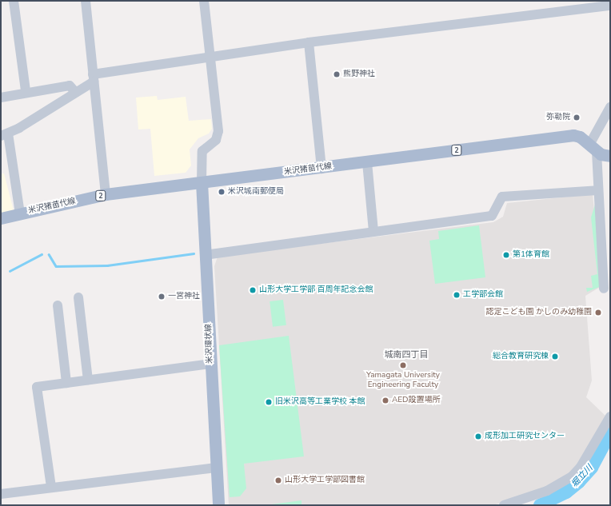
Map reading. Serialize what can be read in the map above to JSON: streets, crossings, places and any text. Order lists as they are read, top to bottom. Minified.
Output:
{"streets":{"main road":["2","米沢猪苗代線","米沢環状線"]},"crossings":[["米沢猪苗代線","米沢環状線"]],"districts":["城南四丁目"],"water":["堀立川"],"places":["熊野神社","弥勒院","米沢城南郵便局","第1体育館","山形大学工学部 百周年記念会館","工学部会館","一宮神社","認定こども園 かしのみ幼稚園","総合教育研究棟","Yamagata University Engineering Faculty","AED設置場所","旧米沢高等工業学校 本館","成形加工研究センター","山形大学工学部図書館"]}
